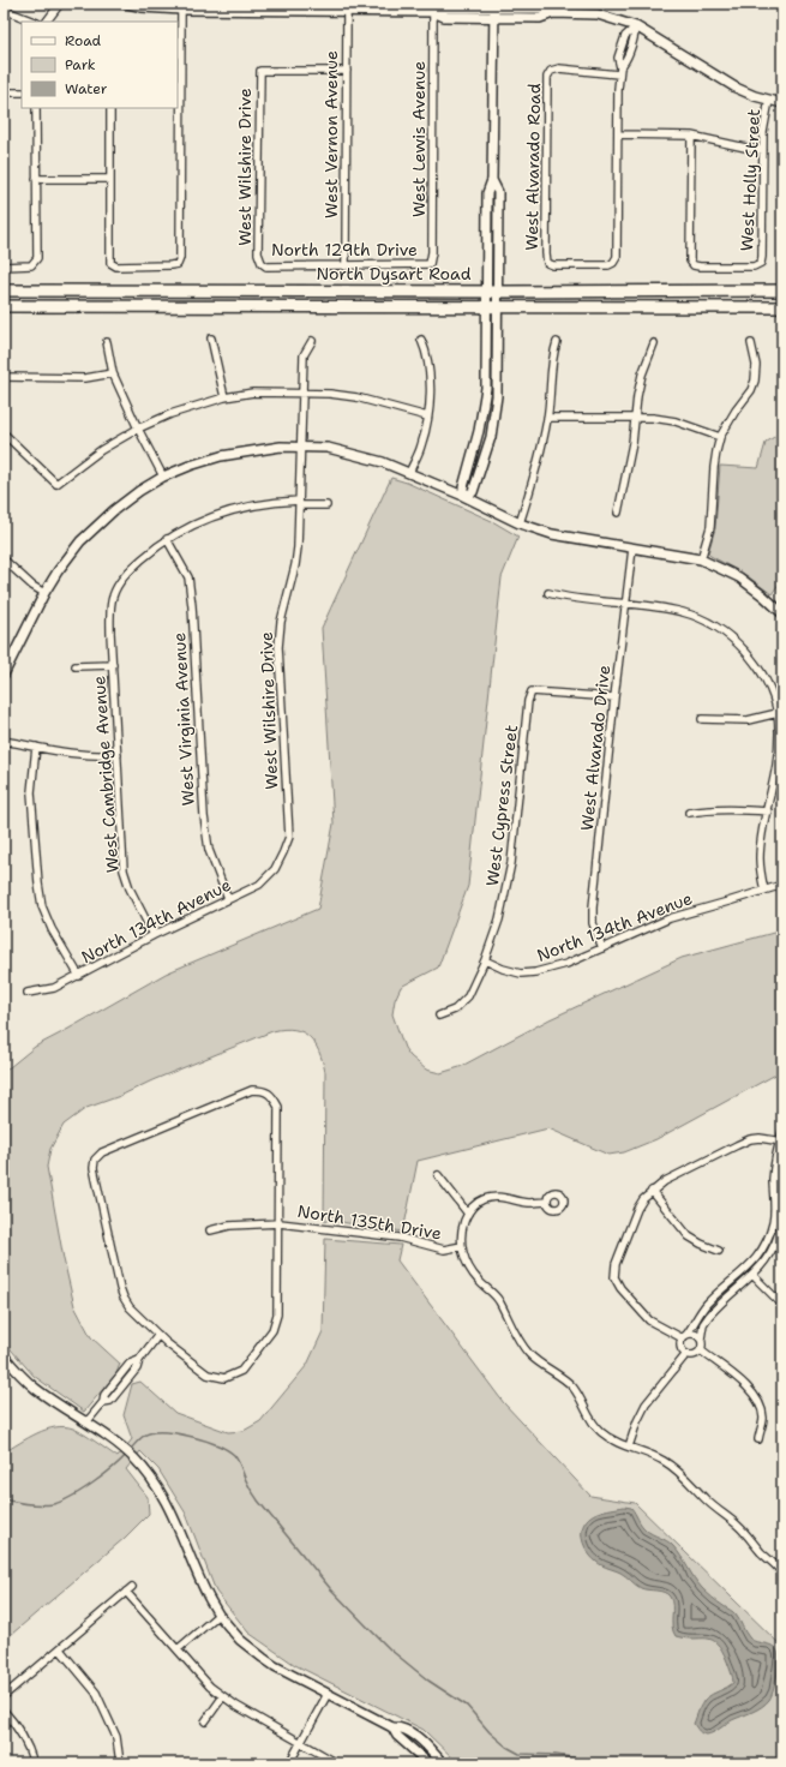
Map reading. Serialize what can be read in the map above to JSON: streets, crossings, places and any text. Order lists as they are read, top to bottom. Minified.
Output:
{"streets":{"main road":["North Dysart Road"],"street":["West Vernon Avenue","West Lewis Avenue","West Wilshire Drive","West Alvarado Road","West Holly Street","North 129th Drive","West Virginia Avenue","West Alvarado Drive","West Cambridge Avenue","West Cypress Street","North 134th Avenue","North 135th Drive"]},"crossings":[["West Vernon Avenue","West Wilshire Drive"],["West Vernon Avenue","North 129th Drive"],["West Lewis Avenue","North 129th Drive"],["West Wilshire Drive","North 129th Drive"],["West Wilshire Drive","North 134th Avenue"],["West Virginia Avenue","West Cambridge Avenue"],["West Virginia Avenue","North 134th Avenue"],["West Alvarado Drive","West Cypress Street"],["West Alvarado Drive","North 134th Avenue"],["West Cambridge Avenue","North 134th Avenue"],["West Cypress Street","North 134th Avenue"]],"legend":["Road","Park","Water"]}
